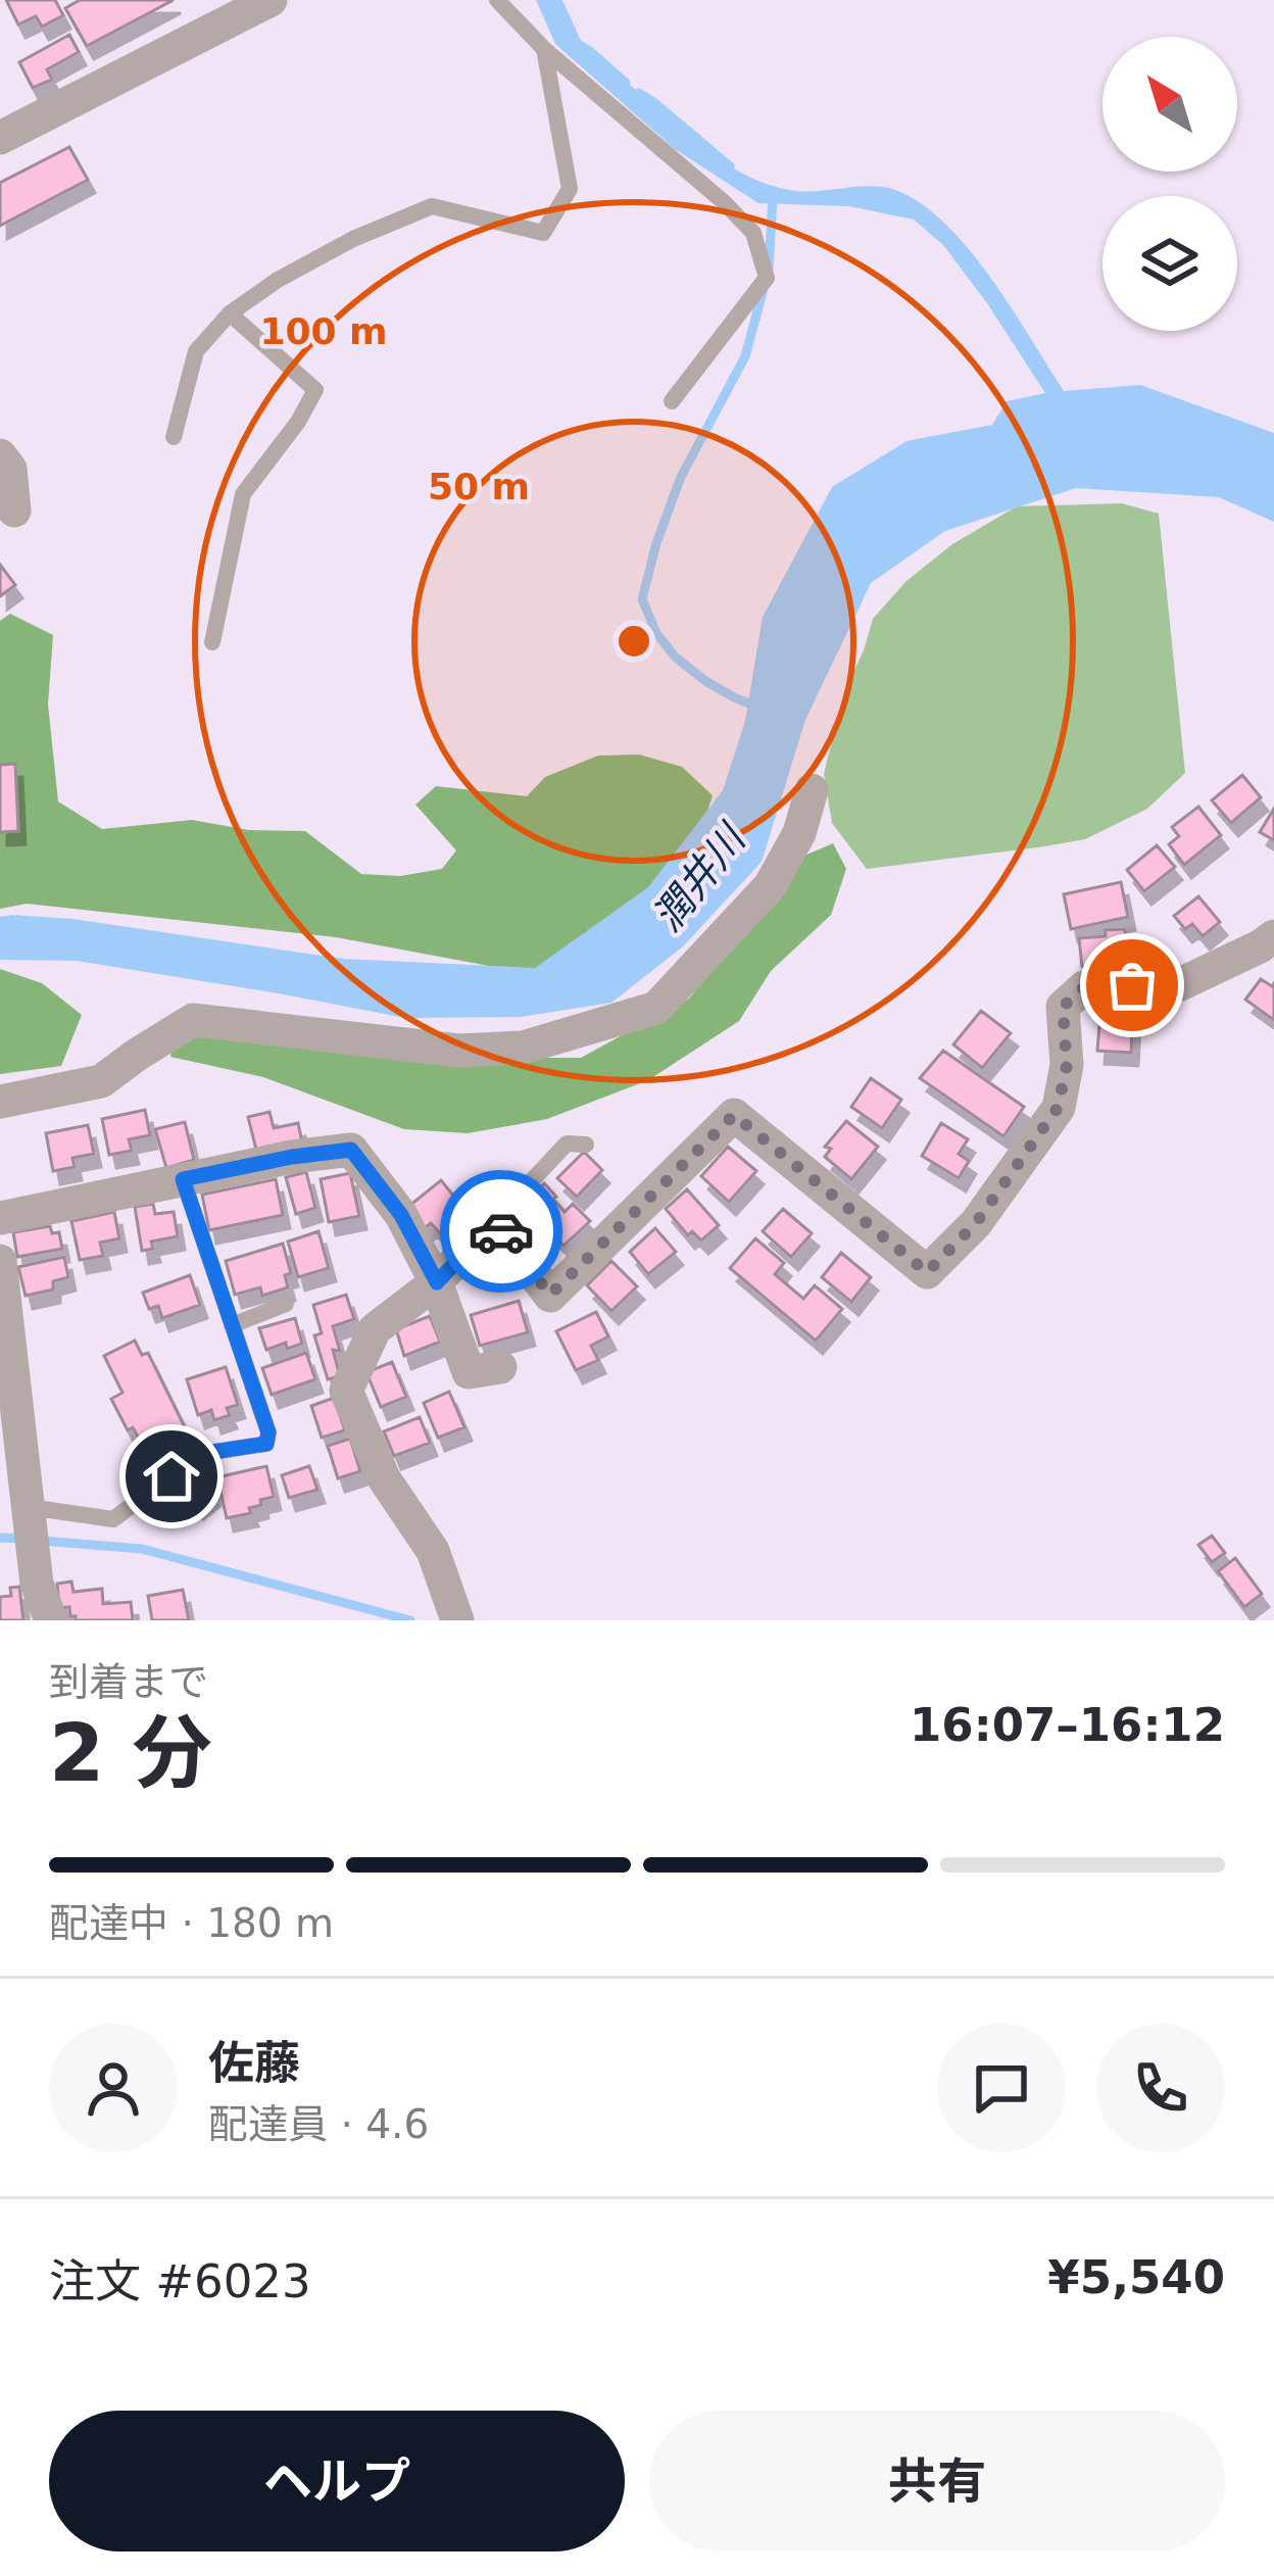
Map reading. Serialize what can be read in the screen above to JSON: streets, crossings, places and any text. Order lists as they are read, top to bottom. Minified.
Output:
{"water":["潤井川"],"north":"top left","page":{"heading":["2 分","到着まで","16:07–16:12"],"panel":["佐藤","配達員 · 4.6","注文 #6023","¥5,540"],"bar":"配達中 · 180 m","buttons":["ヘルプ","共有"]},"rings":["100 m","50 m"]}
